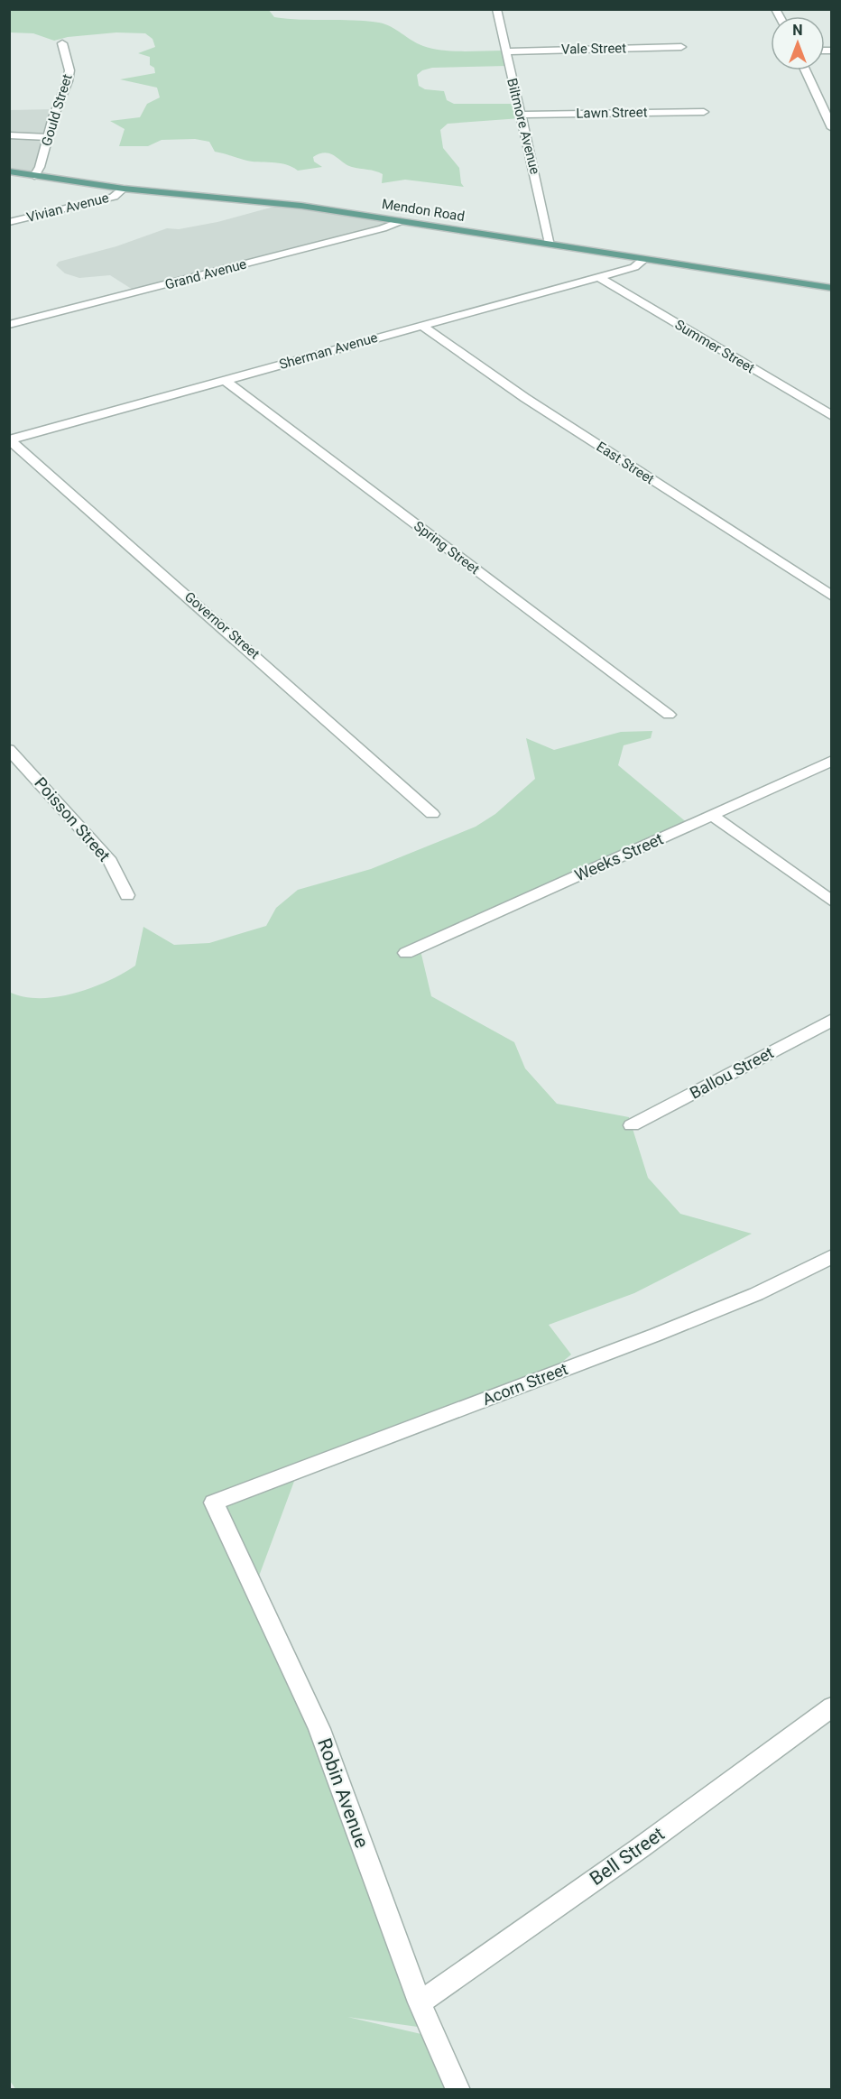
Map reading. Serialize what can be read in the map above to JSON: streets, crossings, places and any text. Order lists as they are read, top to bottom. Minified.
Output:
{"streets":{"main road":["Mendon Road"],"street":["Vale Street","Gould Street","Lawn Street","Biltmore Avenue","Vivian Avenue","Grand Avenue","Summer Street","Sherman Avenue","East Street","Spring Street","Governor Street","Poisson Street","Weeks Street","Ballou Street","Acorn Street","Robin Avenue","Bell Street"]},"crossings":[["Vale Street","Biltmore Avenue"],["Gould Street","Mendon Road"],["Lawn Street","Biltmore Avenue"],["Biltmore Avenue","Mendon Road"],["Vivian Avenue","Mendon Road"],["Mendon Road","Grand Avenue"],["Mendon Road","Sherman Avenue"],["Summer Street","Sherman Avenue"],["Sherman Avenue","East Street"],["Sherman Avenue","Spring Street"],["Sherman Avenue","Governor Street"],["Acorn Street","Robin Avenue"],["Robin Avenue","Bell Street"]],"north":"top"}
